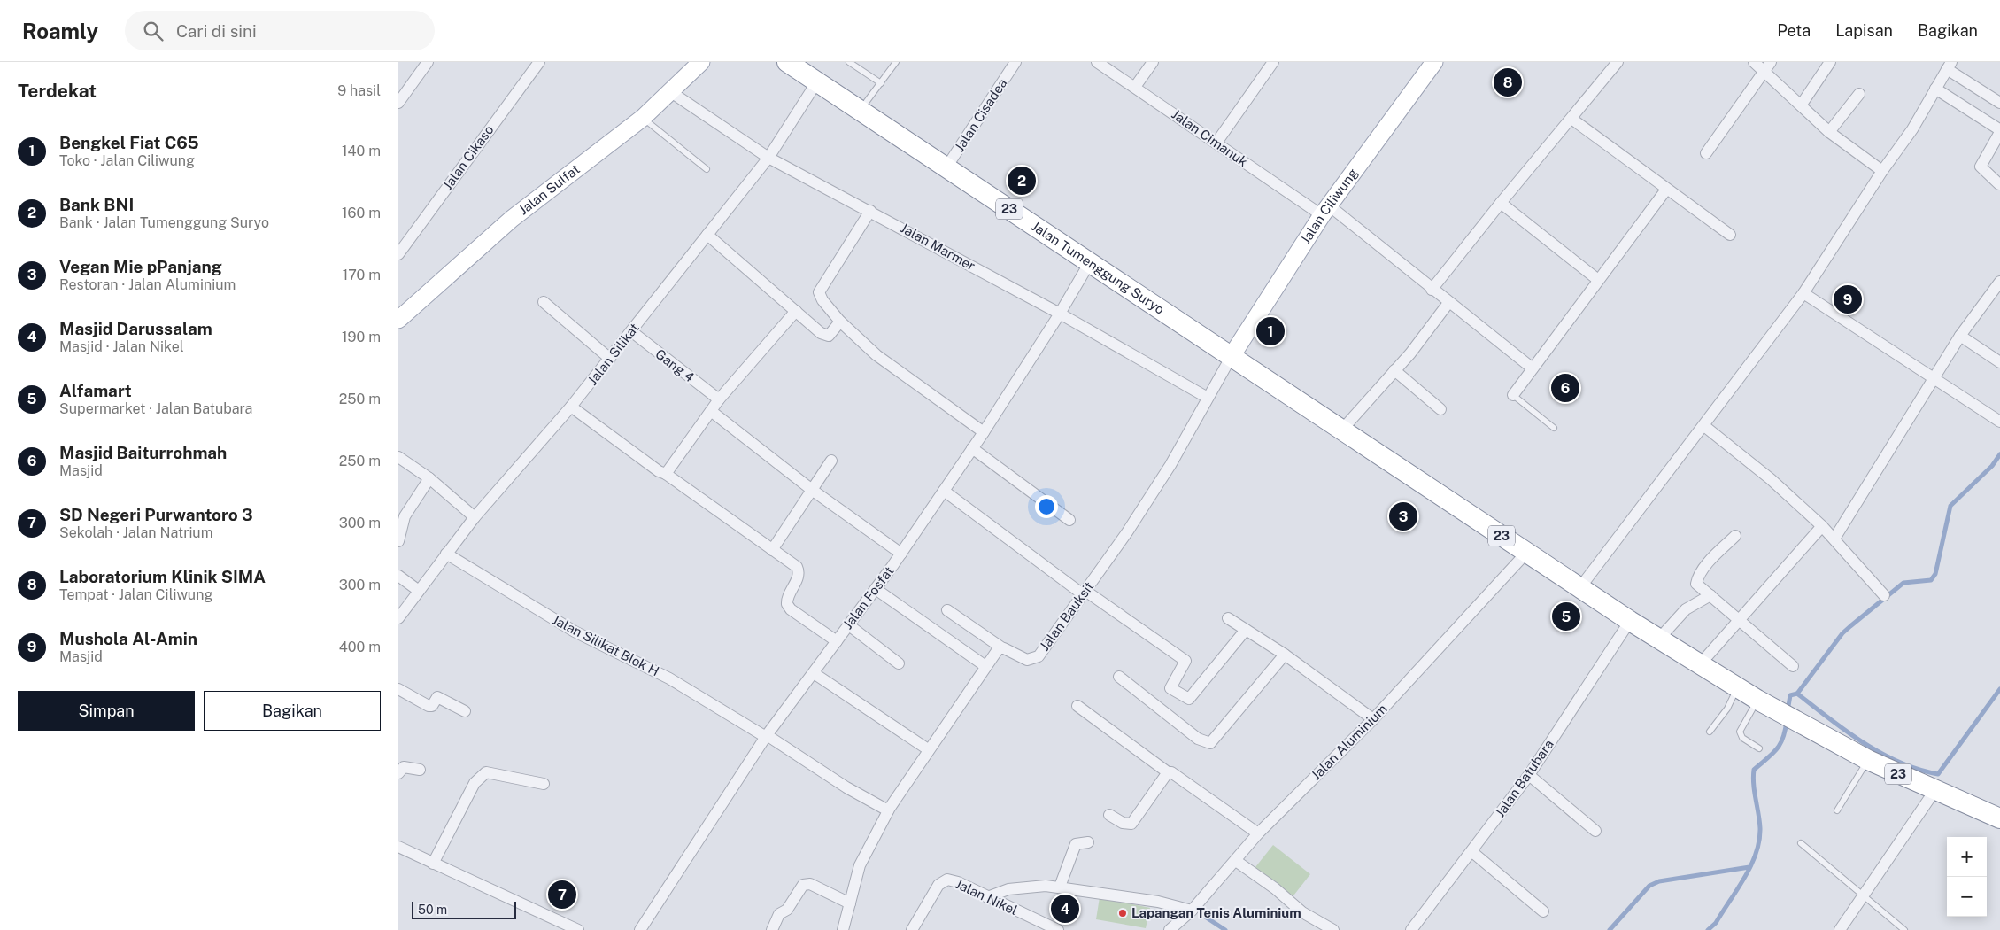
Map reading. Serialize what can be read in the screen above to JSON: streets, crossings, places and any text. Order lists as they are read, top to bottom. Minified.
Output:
{"streets":{"highway":["23","Jalan Tumenggung Suryo"],"main road":["Jalan Sulfat","Jalan Ciliwung"],"street":["Jalan Cisadea","Jalan Cimanuk","Jalan Cikaso","Jalan Marmer","Jalan Silikat","Gang 4","Jalan Fosfat","Jalan Bauksit","Jalan Silikat Blok H","Jalan Aluminium","Jalan Batubara","Jalan Nikel"]},"crossings":[["Jalan Cisadea","Jalan Tumenggung Suryo"],["Jalan Cimanuk","Jalan Ciliwung"],["Jalan Sulfat","Jalan Marmer"],["Jalan Ciliwung","23"],["Jalan Ciliwung","Jalan Tumenggung Suryo"],["Jalan Ciliwung","Jalan Bauksit"],["23","Jalan Tumenggung Suryo"],["23","Jalan Bauksit"],["23","Jalan Aluminium"],["23","Jalan Batubara"],["Jalan Marmer","Jalan Silikat"],["Jalan Marmer","Jalan Fosfat"],["Jalan Marmer","Jalan Bauksit"],["Jalan Tumenggung Suryo","Jalan Silikat"],["Jalan Tumenggung Suryo","Jalan Fosfat"],["Jalan Tumenggung Suryo","Jalan Bauksit"],["Jalan Silikat","Gang 4"],["Jalan Silikat","Jalan Silikat Blok H"],["Jalan Fosfat","Jalan Silikat Blok H"]],"places":["Lapangan Tenis Aluminium"],"scale_bar":"50 m","page":{"header":"Roamly","search":"Cari di sini","nav":["Peta","Lapisan","Bagikan"],"heading":["Terdekat","9 hasil"],"pins":["8","2","9","1","6","3","5","7","4"],"list":[{"mark":"1","name":"Bengkel Fiat C65","note":"Toko · Jalan Ciliwung","value":"140 m"},{"mark":"2","name":"Bank BNI","note":"Bank · Jalan Tumenggung Suryo","value":"160 m"},{"mark":"3","name":"Vegan Mie pPanjang","note":"Restoran · Jalan Aluminium","value":"170 m"},{"mark":"4","name":"Masjid Darussalam","note":"Masjid · Jalan Nikel","value":"190 m"},{"mark":"5","name":"Alfamart","note":"Supermarket · Jalan Batubara","value":"250 m"},{"mark":"6","name":"Masjid Baiturrohmah","note":"Masjid","value":"250 m"},{"mark":"7","name":"SD Negeri Purwantoro 3","note":"Sekolah · Jalan Natrium","value":"300 m"},{"mark":"8","name":"Laboratorium Klinik SIMA","note":"Tempat · Jalan Ciliwung","value":"300 m"},{"mark":"9","name":"Mushola Al-Amin","note":"Masjid","value":"400 m"}],"buttons":["Simpan","Bagikan"],"map_buttons":["+","−"],"scale":"50 m"}}
